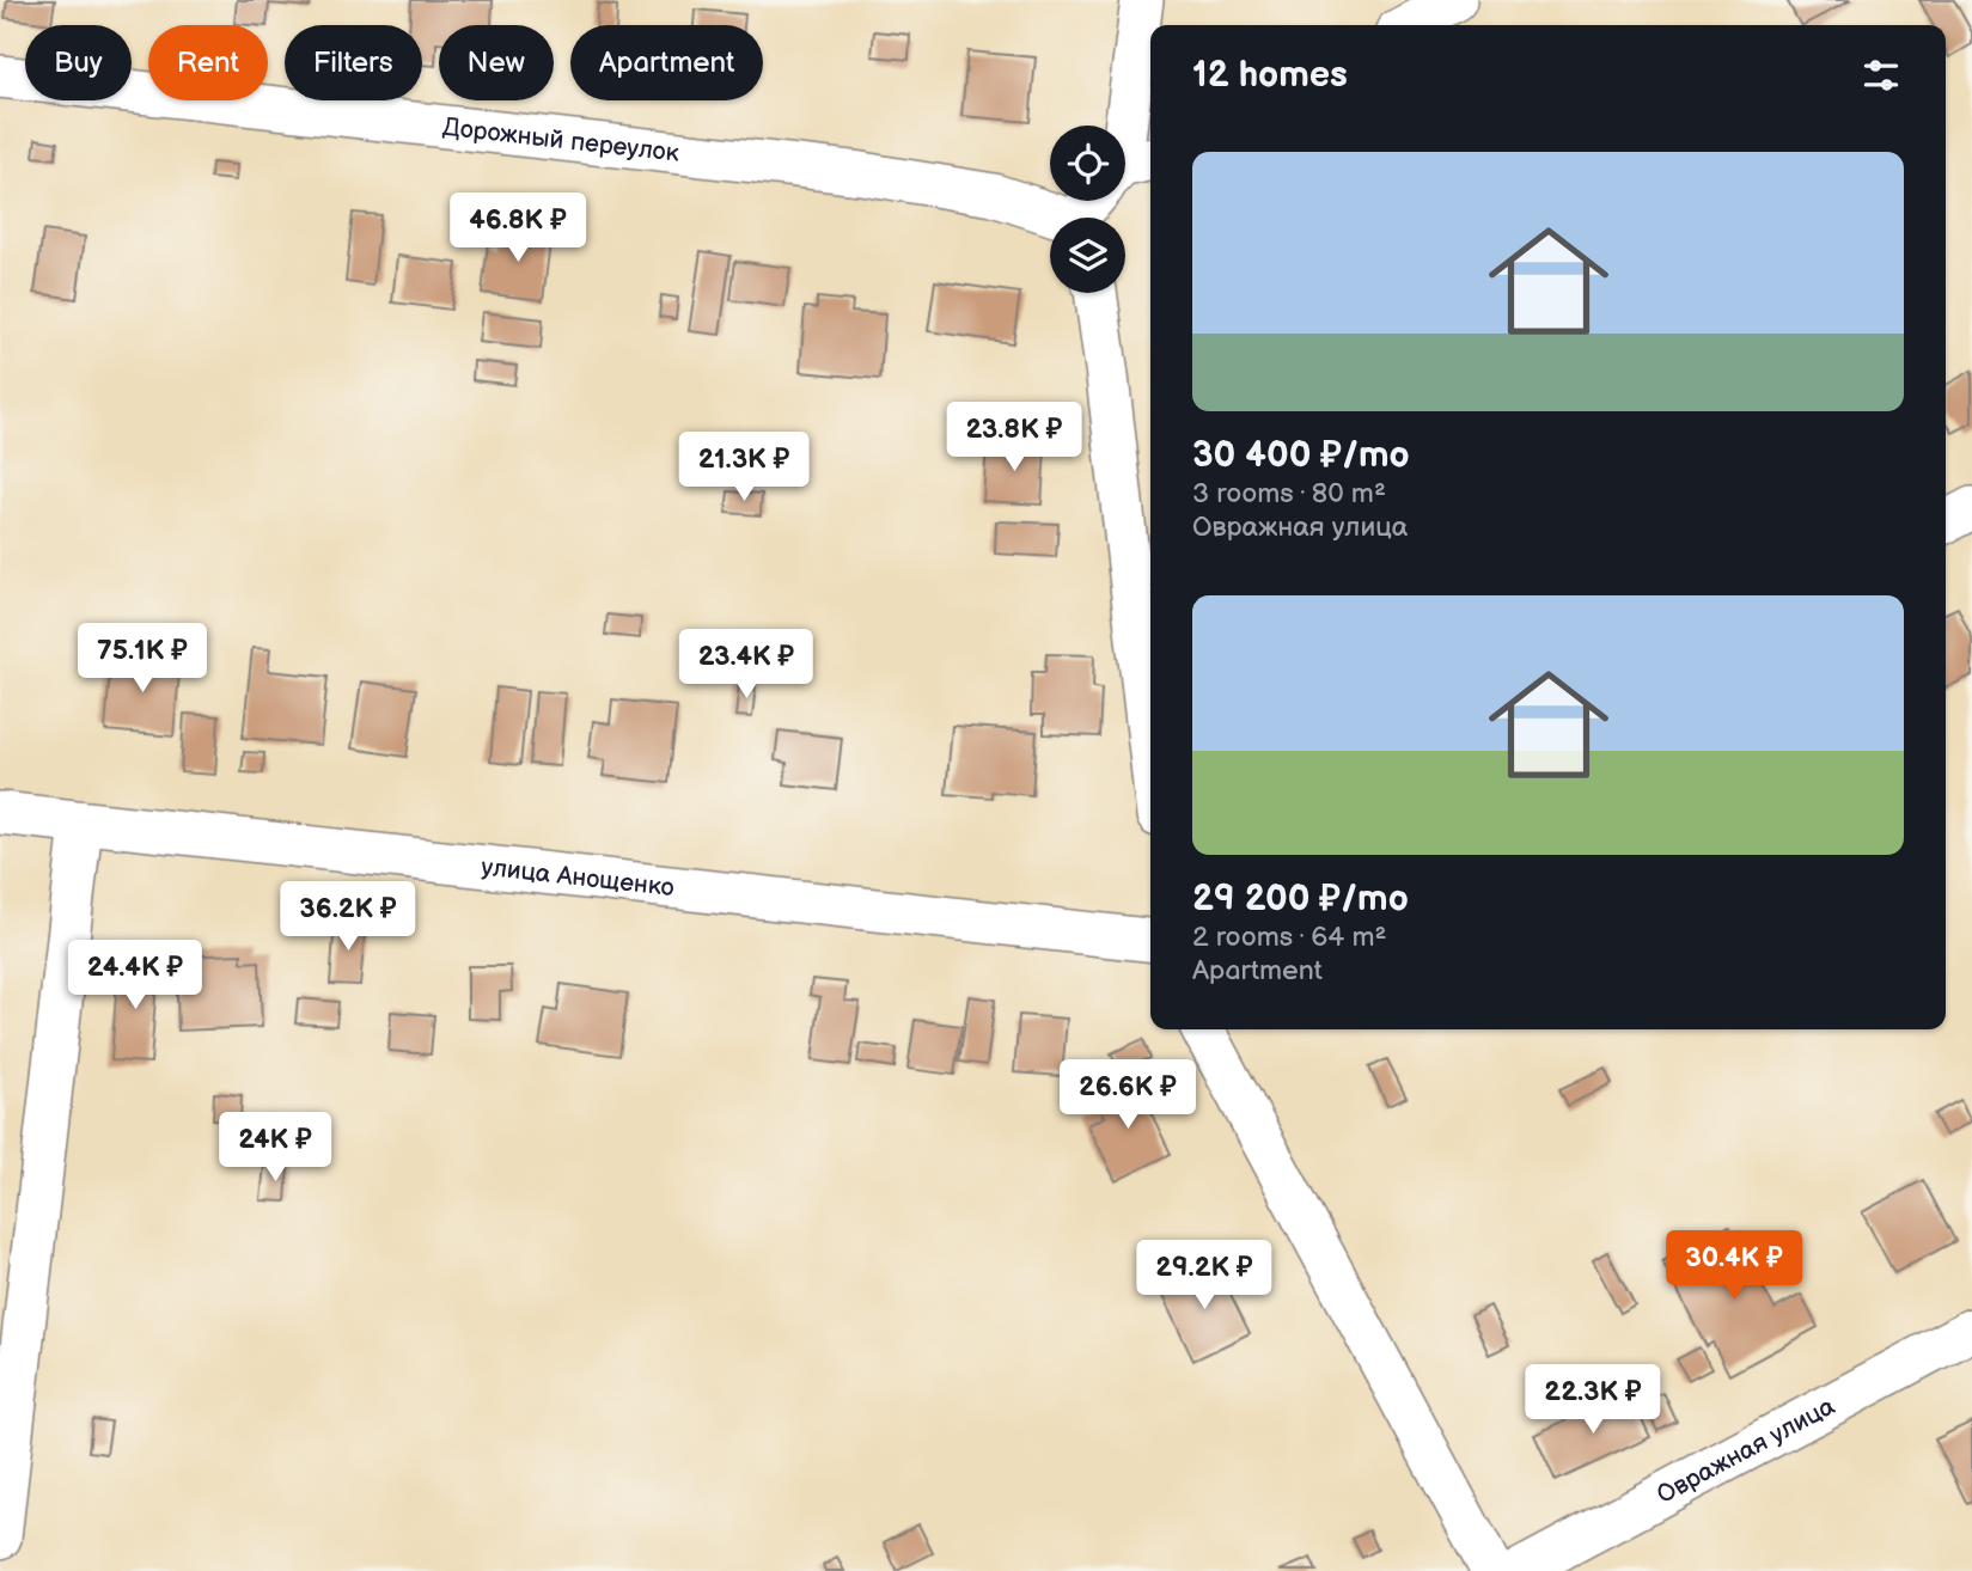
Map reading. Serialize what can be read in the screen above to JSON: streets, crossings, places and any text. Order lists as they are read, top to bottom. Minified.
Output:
{"streets":{"street":["Дорожный переулок","улица Анощенко","Овражная улица"]},"page":{"chip":["Buy","Rent","Filters","New","Apartment"],"heading":"12 homes","list":[{"name":"30 400 ₽/mo","note":"3 rooms · 80 m² · Овражная улица"},{"name":"29 200 ₽/mo","note":"2 rooms · 64 m² · Apartment"}],"price":["46.8K ₽","23.8K ₽","21.3K ₽","75.1K ₽","23.4K ₽","36.2K ₽","24.4K ₽","26.6K ₽","24K ₽","30.4K ₽","29.2K ₽","22.3K ₽"]}}
